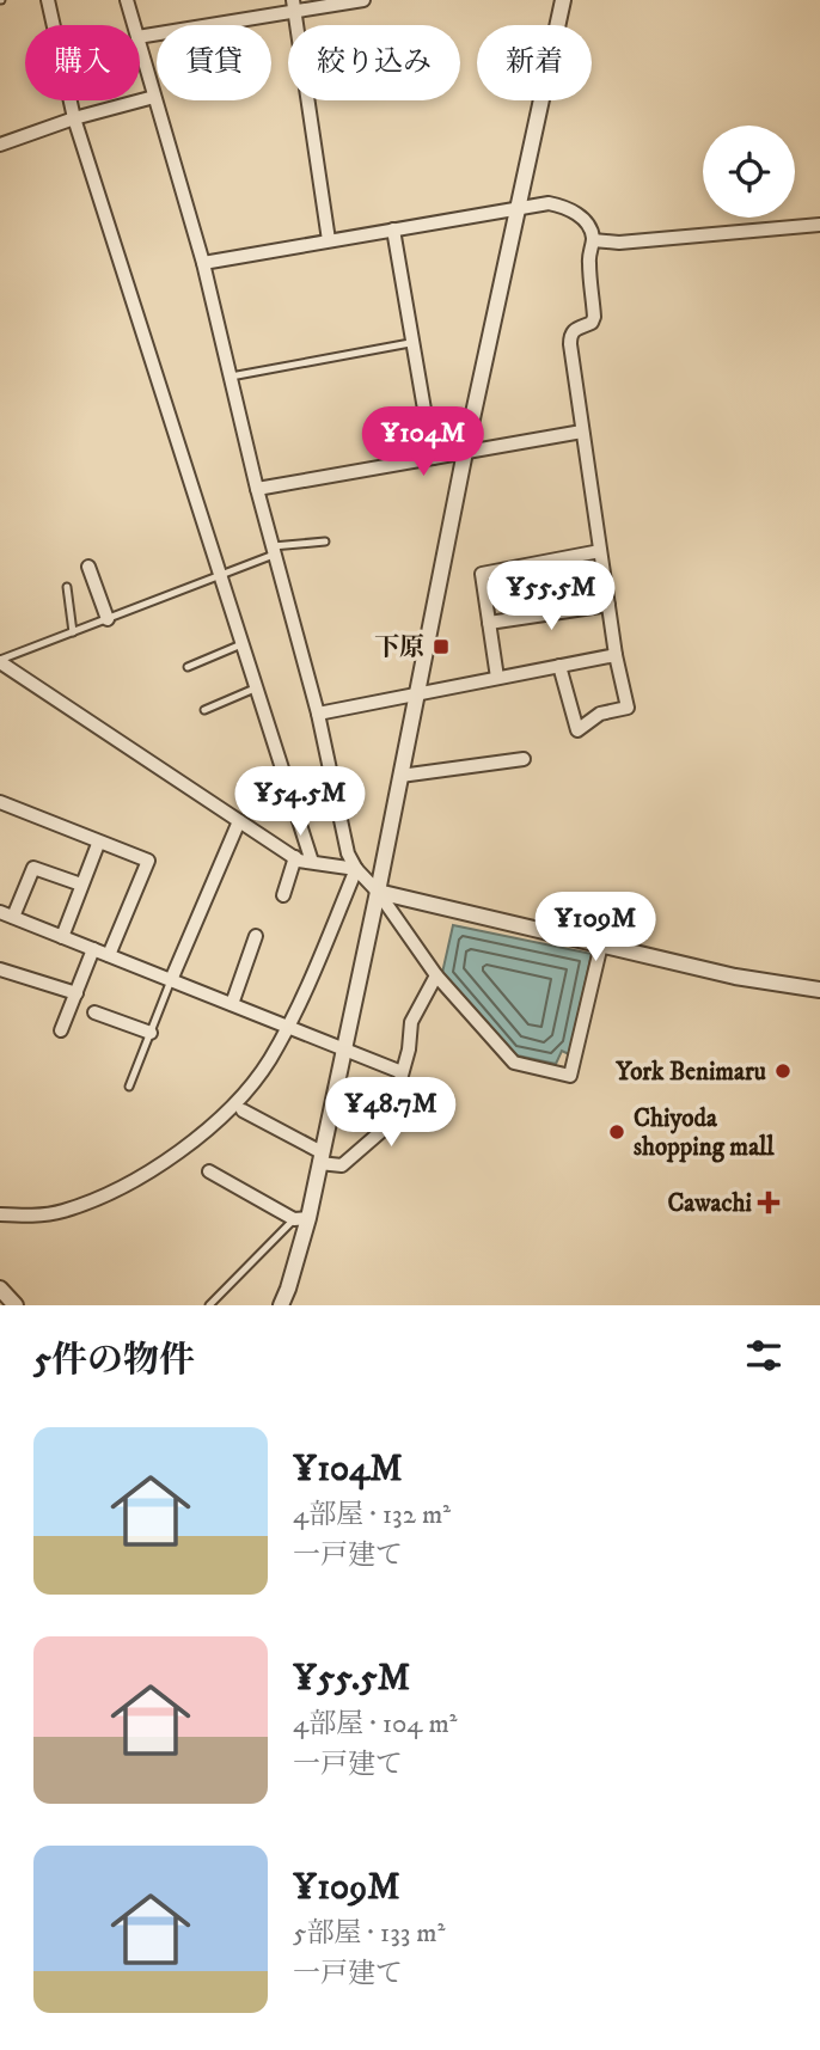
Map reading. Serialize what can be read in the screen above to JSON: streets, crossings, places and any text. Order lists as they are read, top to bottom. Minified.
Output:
{"places":{"transit":["下原"],"other":["York Benimaru","Chiyoda shopping mall"],"health":["Cawachi"]},"page":{"chip":["購入","賃貸","絞り込み","新着"],"price":["¥104M","¥55.5M","¥54.5M","¥109M","¥48.7M"],"heading":"5件の物件","list":[{"name":"¥104M","note":"4部屋 · 132 m² · 一戸建て"},{"name":"¥55.5M","note":"4部屋 · 104 m² · 一戸建て"},{"name":"¥109M","note":"5部屋 · 133 m² · 一戸建て"}]}}
